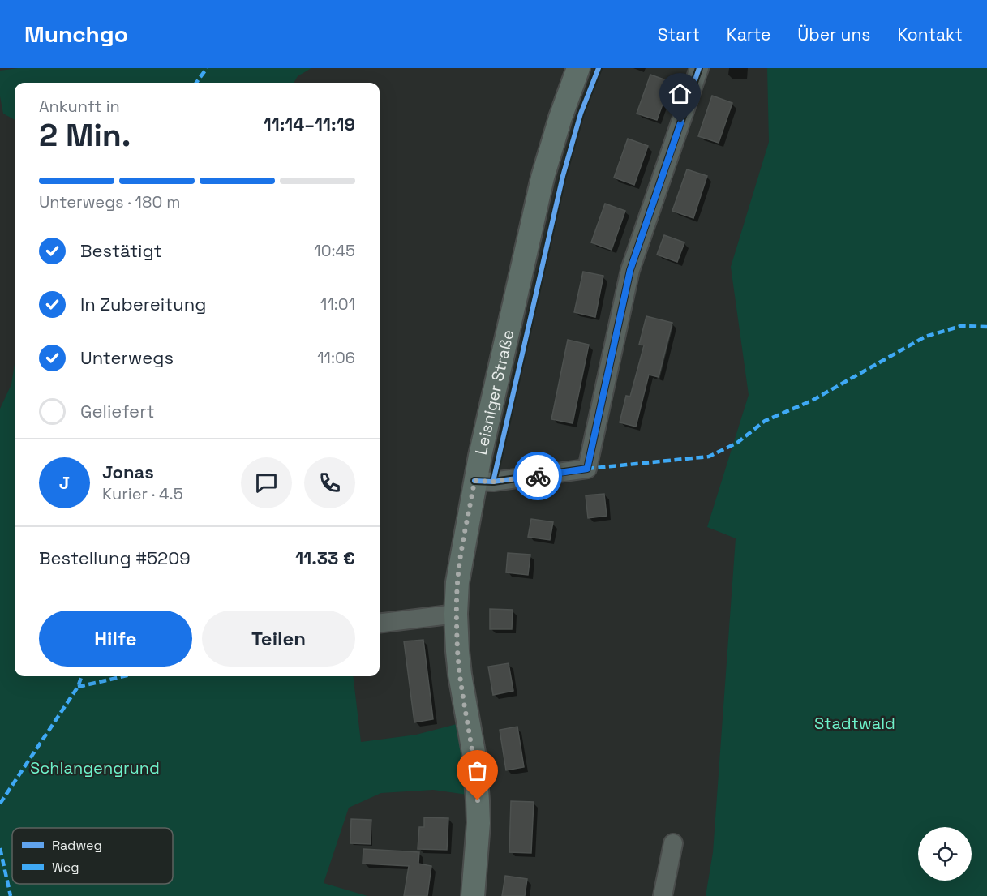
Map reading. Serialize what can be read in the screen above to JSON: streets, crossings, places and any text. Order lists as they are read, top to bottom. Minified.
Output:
{"streets":{"main road":["Leisniger Straße"]},"parks":["Stadtwald","Schlangengrund"],"legend":["Radweg","Weg"],"page":{"header":"Munchgo","nav":["Start","Karte","Über uns","Kontakt"],"heading":["2 Min.","Ankunft in","11:14–11:19"],"panel":["Jonas","Kurier · 4.5","Bestellung #5209","11.33 €"],"bar":"Unterwegs · 180 m","list":[["Bestätigt","10:45"],["In Zubereitung","11:01"],["Unterwegs","11:06"],"Geliefert"],"round":"J","buttons":["Hilfe","Teilen"]}}
